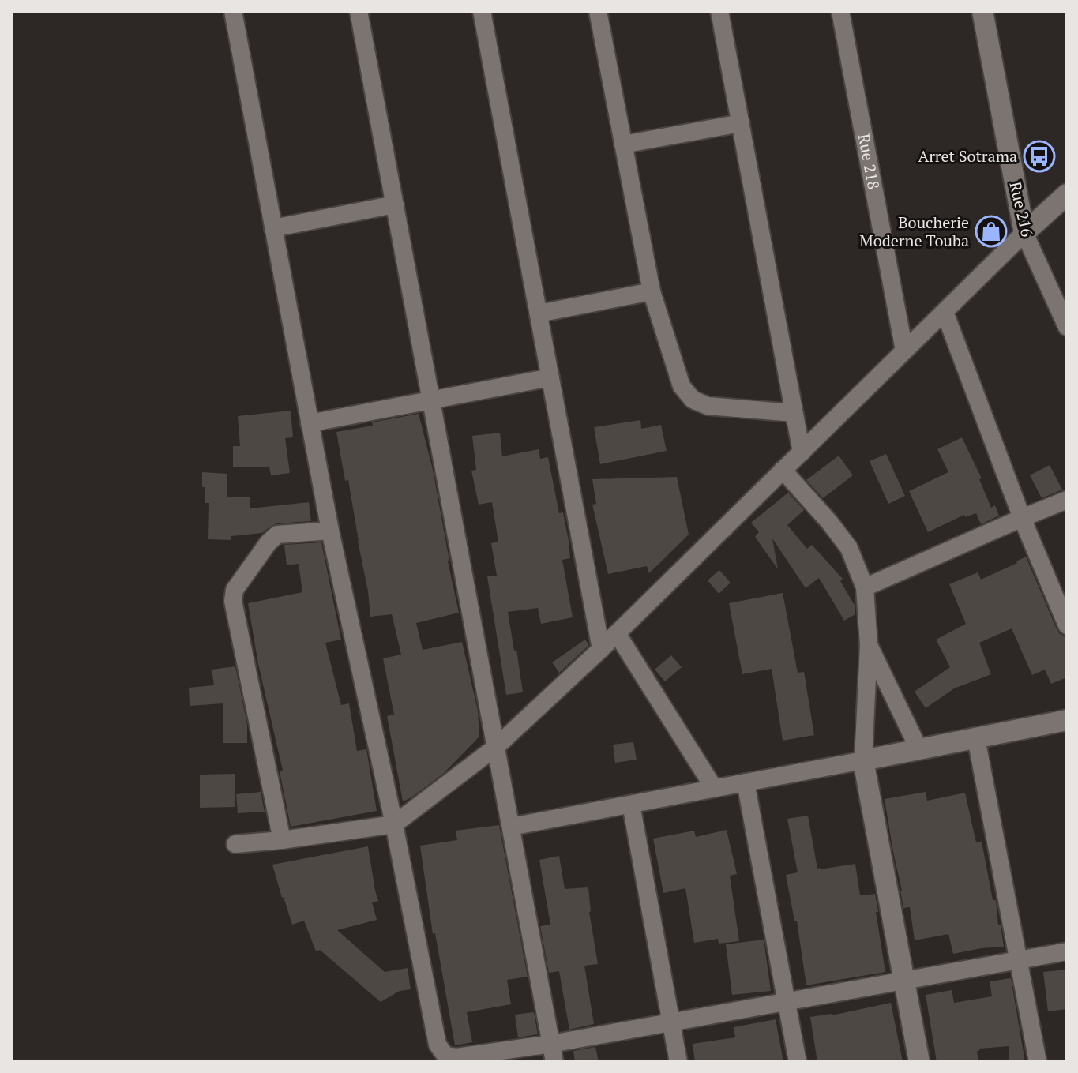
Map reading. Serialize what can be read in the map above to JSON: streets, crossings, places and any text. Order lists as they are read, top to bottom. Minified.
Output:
{"streets":{"street":["Rue 218","Rue 216"]},"places":{"bus stop":["Arret Sotrama"],"shop":["Boucherie Moderne Touba"]}}
